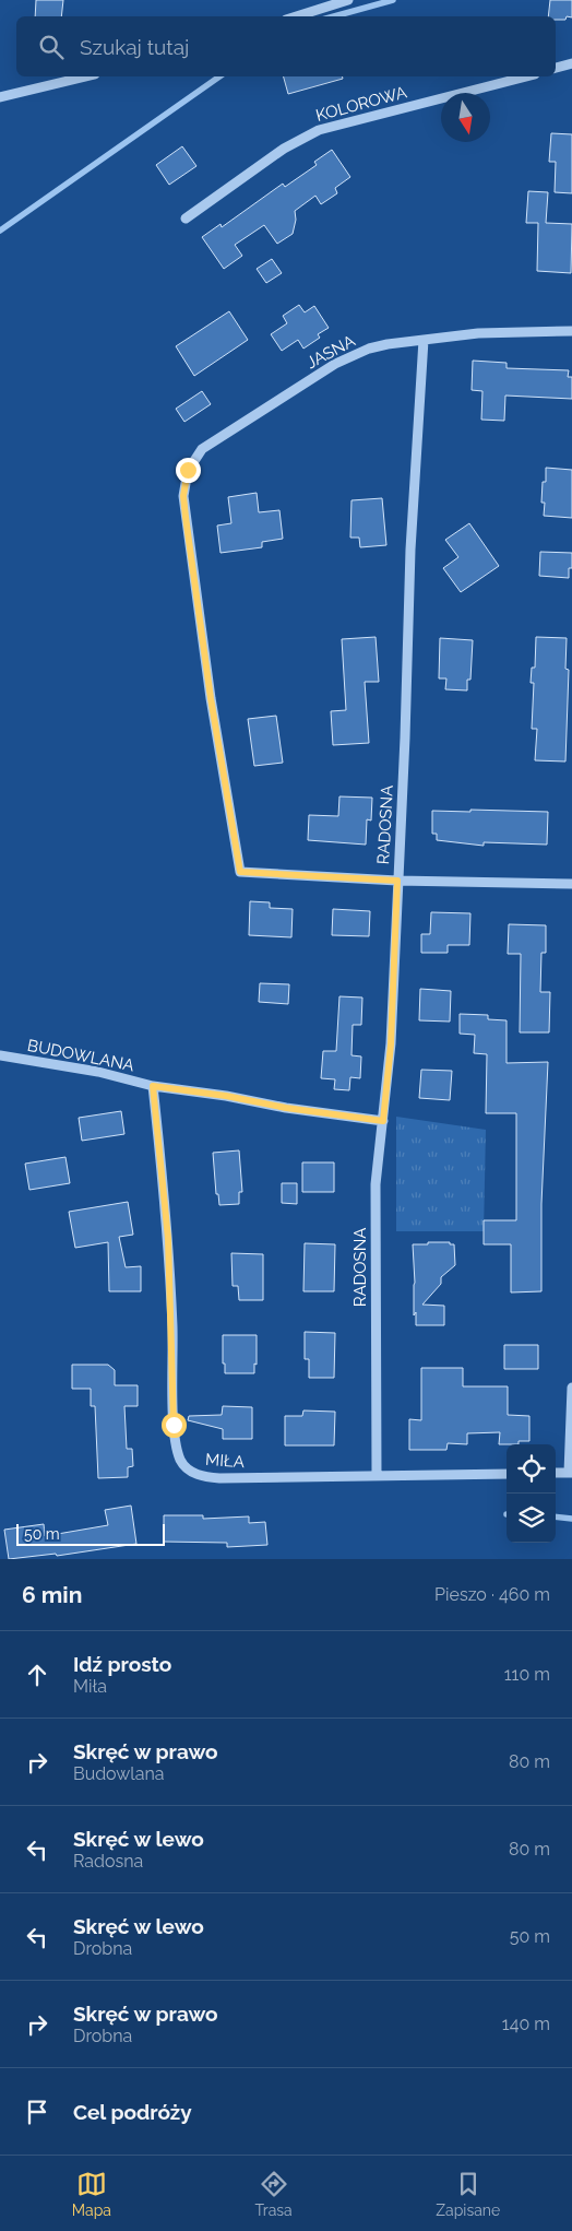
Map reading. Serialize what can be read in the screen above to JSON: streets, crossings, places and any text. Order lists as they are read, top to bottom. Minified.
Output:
{"streets":{"street":["KOLOROWA","JASNA","RADOSNA","BUDOWLANA","MIŁA"]},"crossings":[["JASNA","RADOSNA"],["RADOSNA","BUDOWLANA"],["RADOSNA","MIŁA"],["BUDOWLANA","MIŁA"]],"scale_bar":"50 m","north":"bottom","page":{"search":"Szukaj tutaj","scale":"50 m","heading":["6 min","Pieszo · 460 m"],"list":[["Idź prosto","Miła","110 m"],["Skręć w prawo","Budowlana","80 m"],["Skręć w lewo","Radosna","80 m"],["Skręć w lewo","Drobna","50 m"],["Skręć w prawo","Drobna","140 m"],"Cel podróży"],"nav":["Mapa","Trasa","Zapisane"]}}
